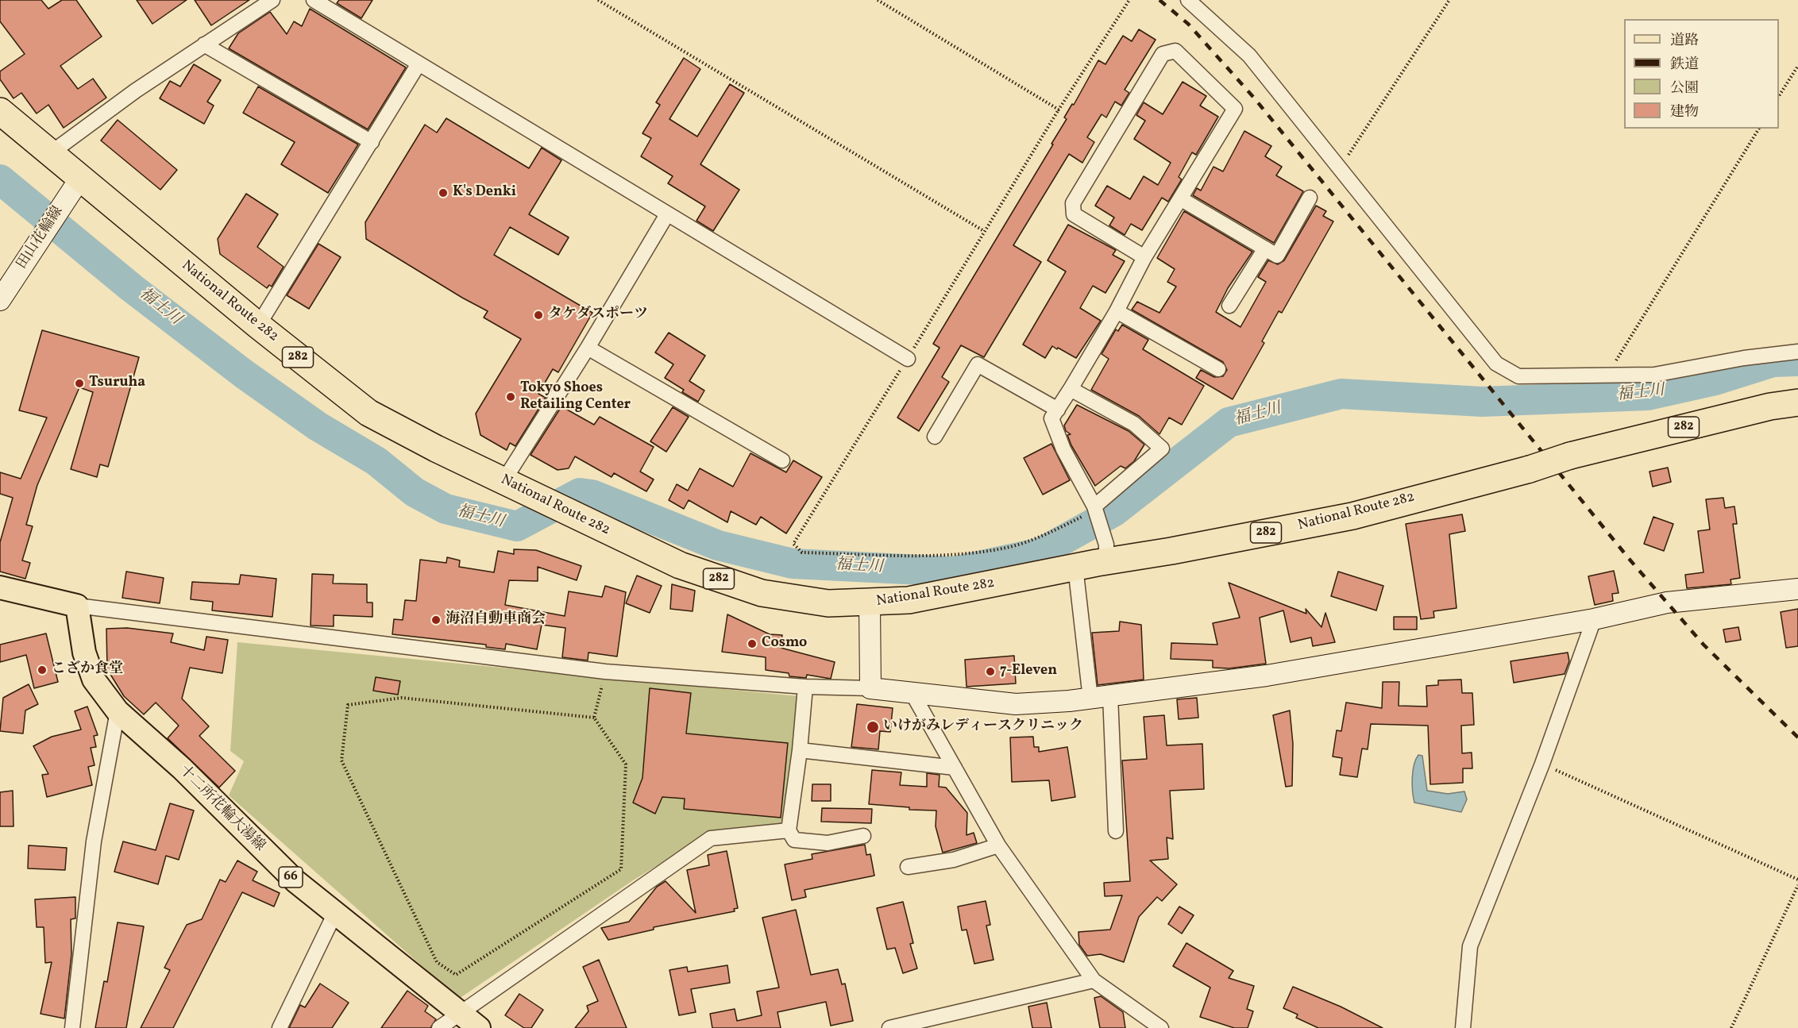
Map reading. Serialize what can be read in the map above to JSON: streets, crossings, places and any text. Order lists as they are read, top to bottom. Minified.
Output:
{"streets":{"highway":["National Route 282","282"],"main road":["十二所花輪大湯線","66"],"street":["田山花輪線"]},"crossings":[["田山花輪線","National Route 282"]],"water":["福士川"],"places":["K's Denki","タケダスポーツ","Tsuruha","Tokyo Shoes Retailing Center","海沼自動車商会","Cosmo","こざか食堂","7-Eleven","いけがみレディースクリニック"],"legend":["道路","鉄道","公園","建物"]}
